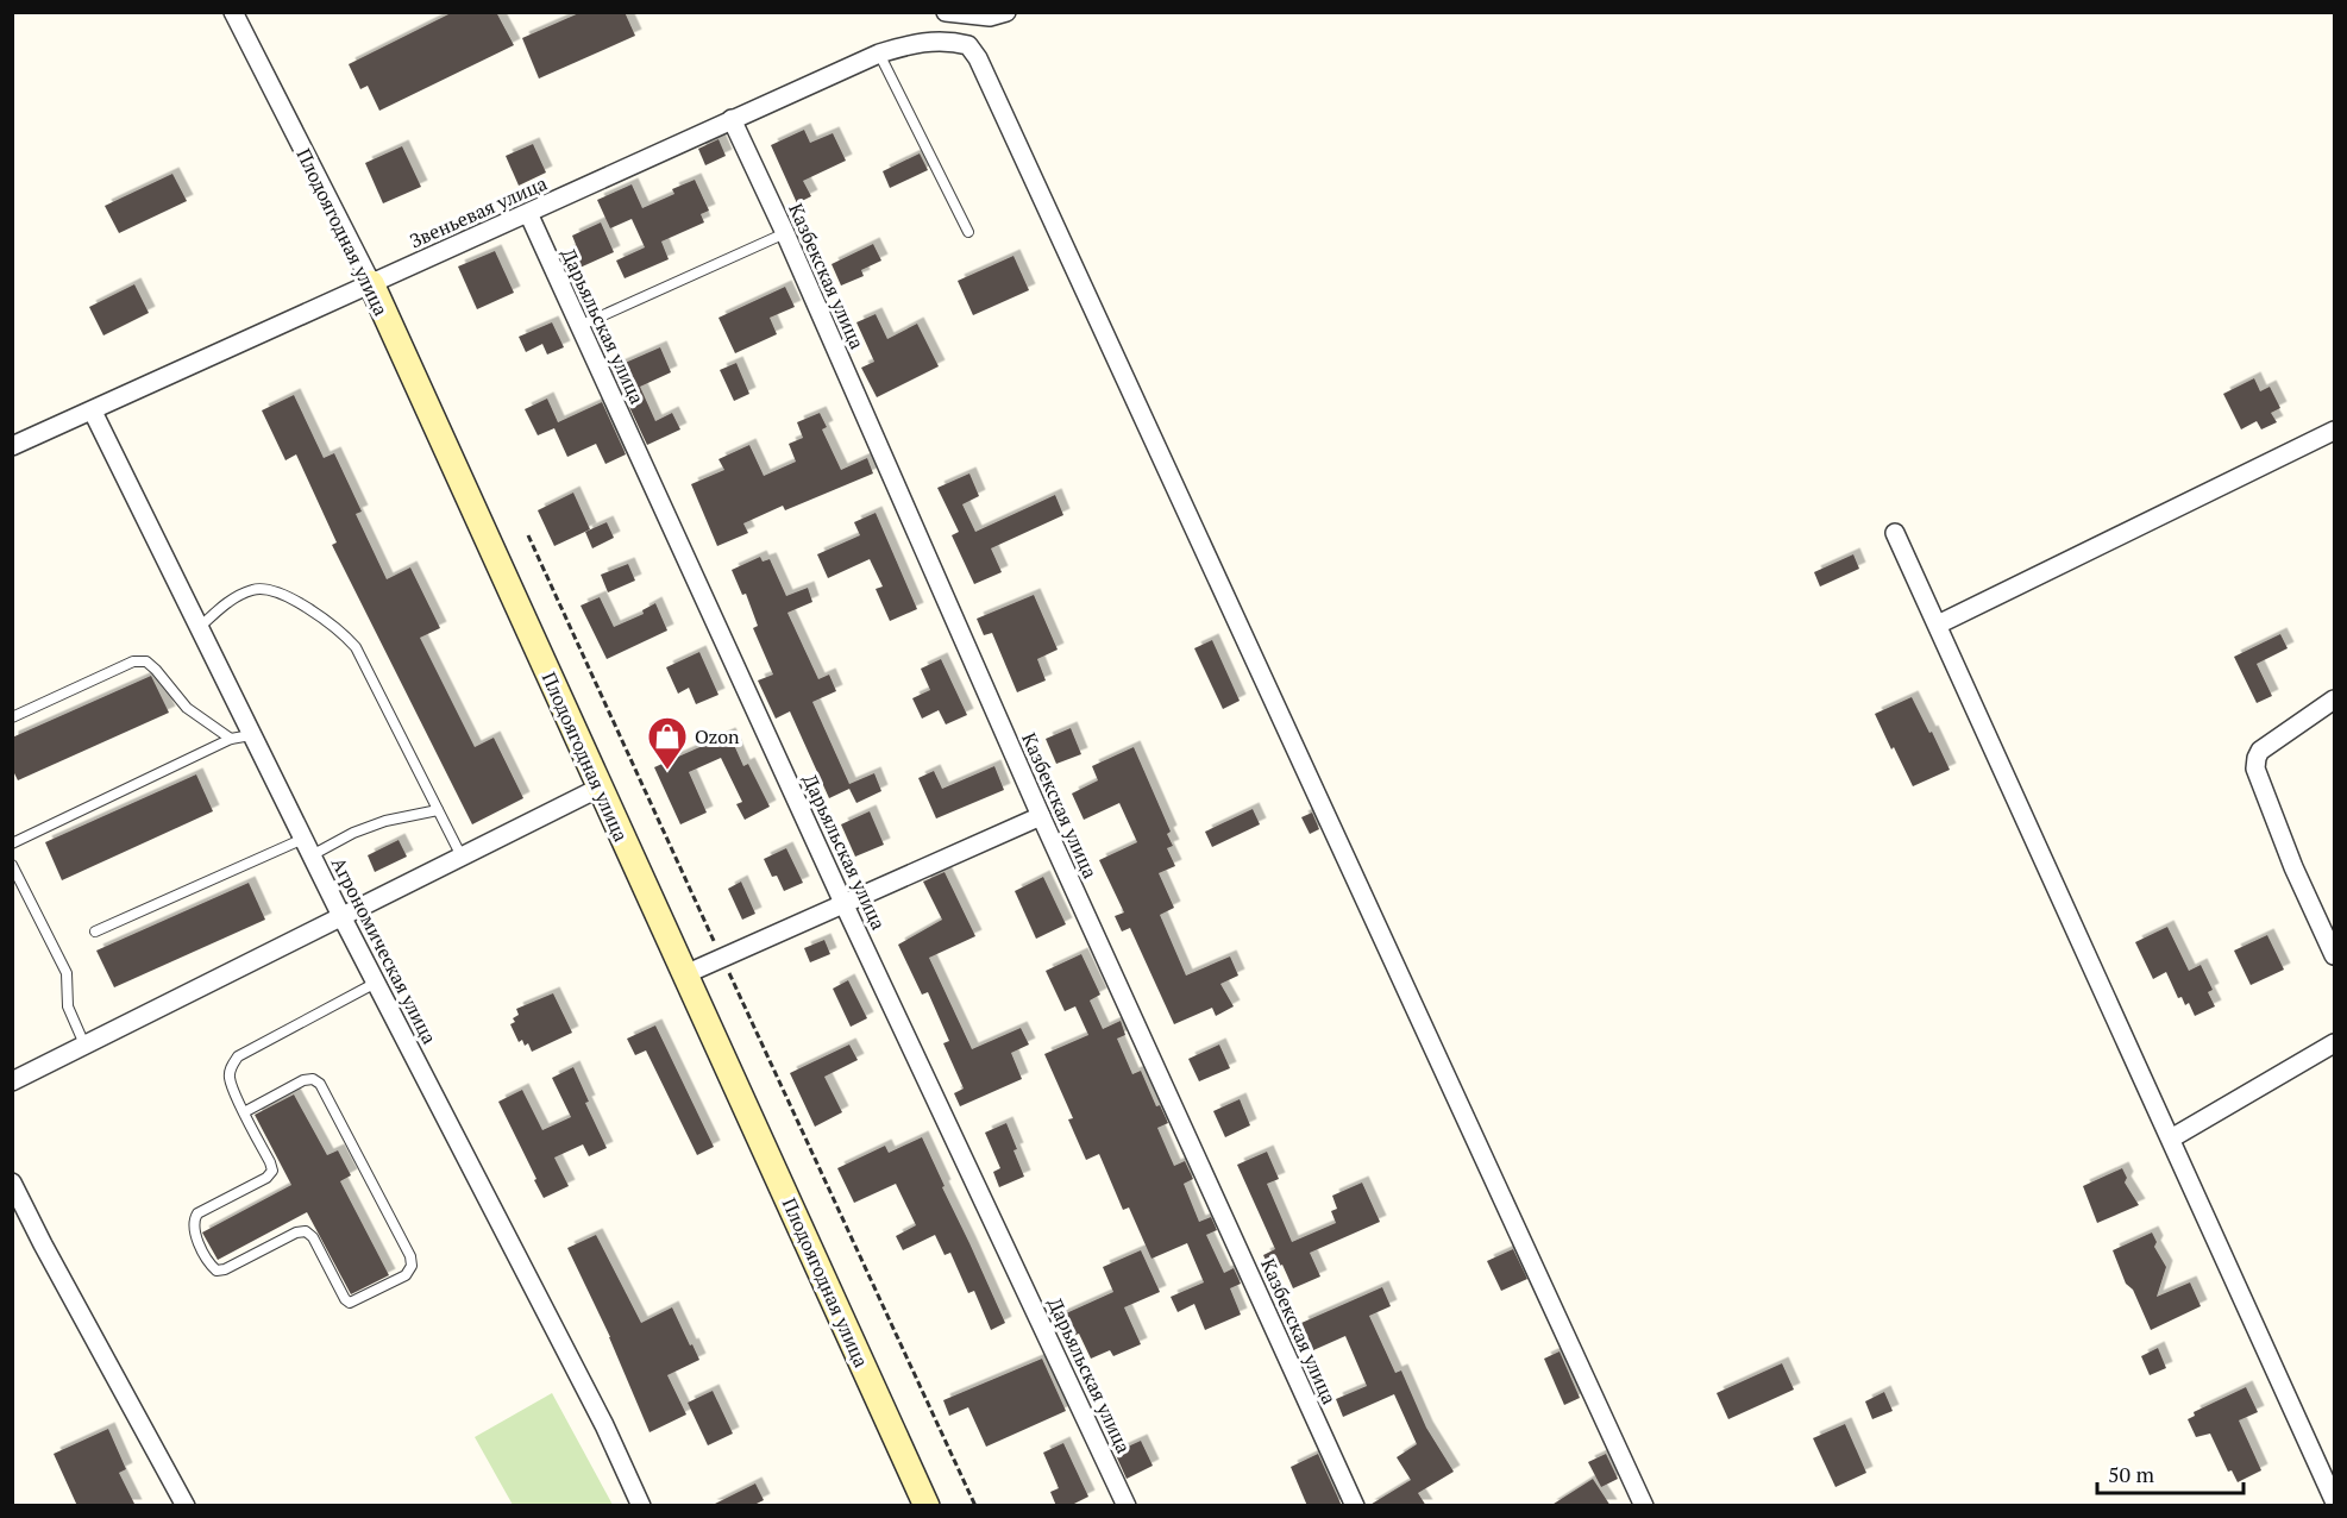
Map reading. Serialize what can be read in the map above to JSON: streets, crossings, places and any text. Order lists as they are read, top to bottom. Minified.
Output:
{"streets":{"street":["Звеньевая улица","Плодоягодная улица","Казбекская улица","Дарьяльская улица","Агрономическая улица"]},"crossings":[["Звеньевая улица","Плодоягодная улица"],["Звеньевая улица","Казбекская улица"],["Звеньевая улица","Дарьяльская улица"],["Звеньевая улица","Агрономическая улица"]],"places":{"shop":["Ozon"]},"scale_bar":"50 m"}
